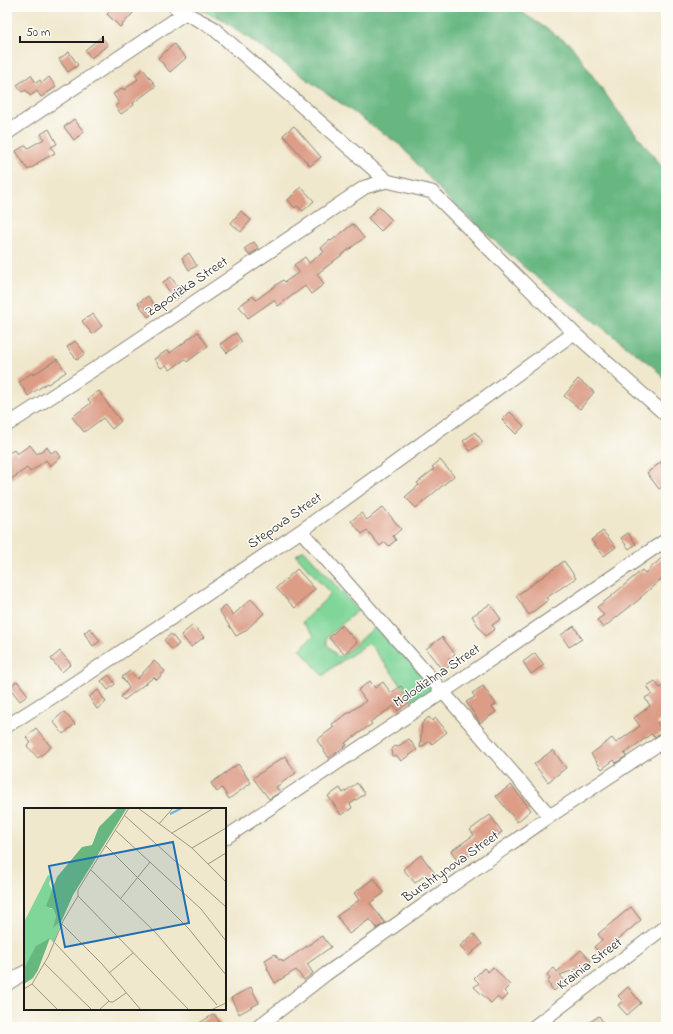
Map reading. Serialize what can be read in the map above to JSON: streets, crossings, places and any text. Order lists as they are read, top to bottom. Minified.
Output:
{"streets":{"street":["Zaporizka Street","Stepova Street","Molodizhna Street","Burshtynova Street","Krainia Street"]},"scale_bar":"50 m"}
